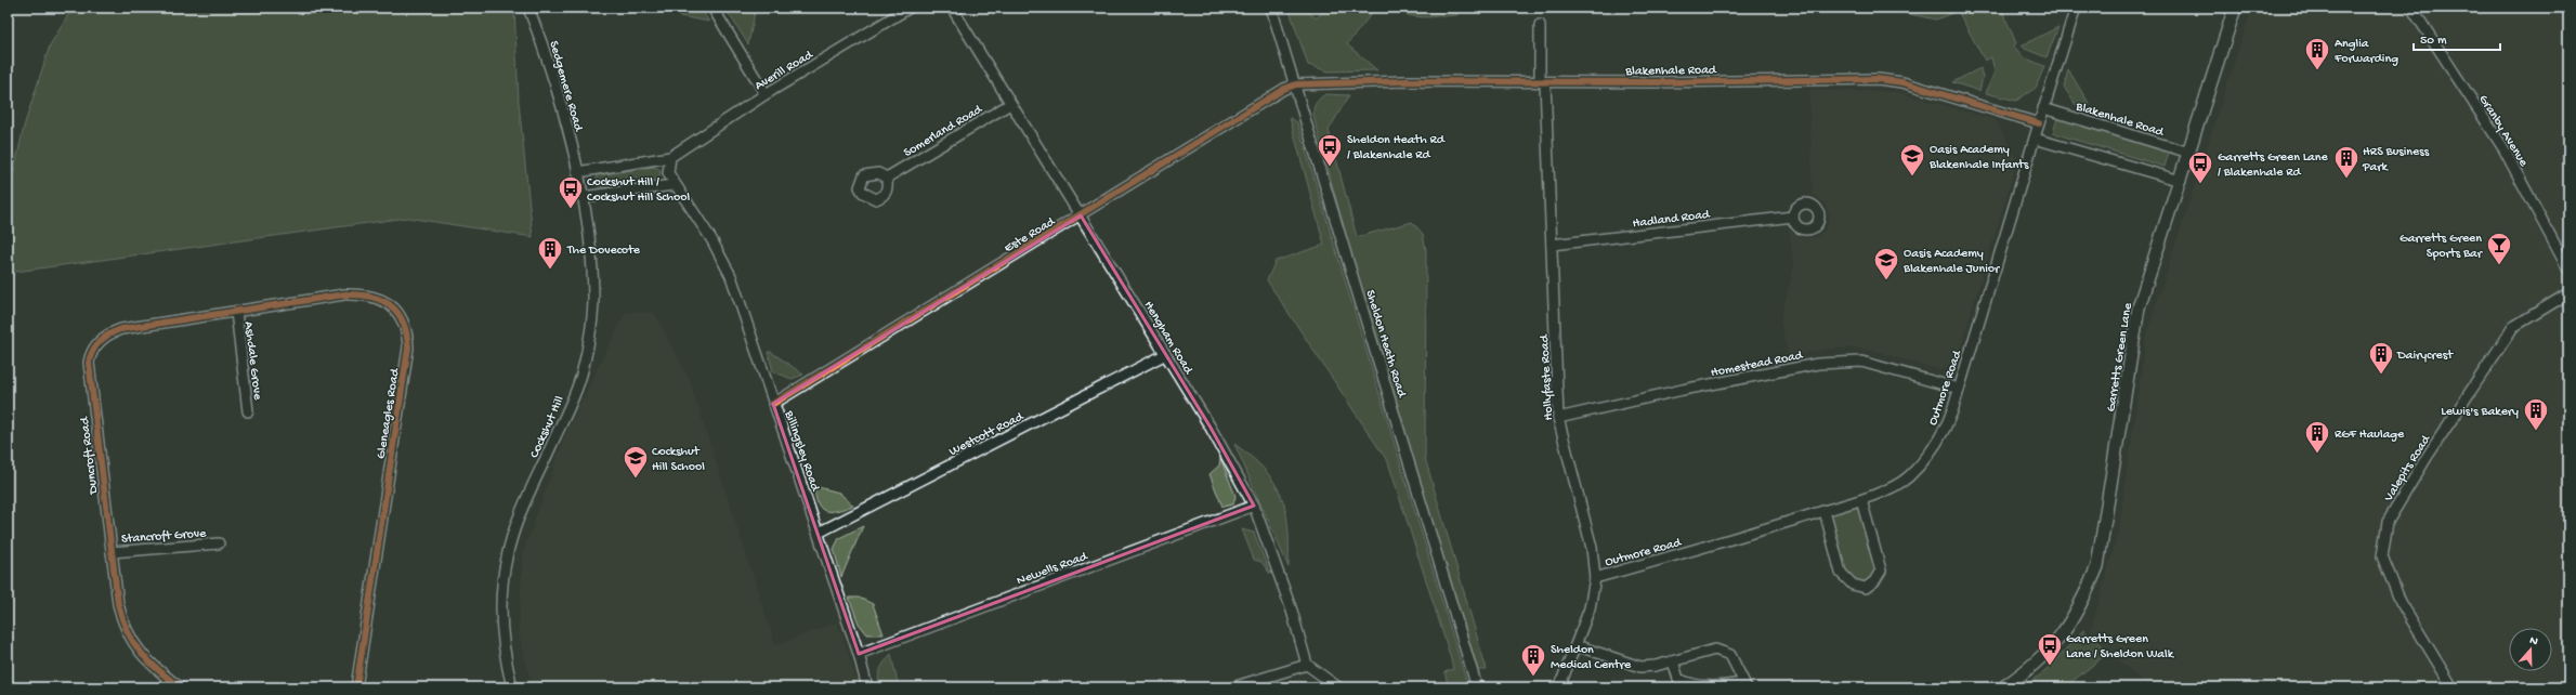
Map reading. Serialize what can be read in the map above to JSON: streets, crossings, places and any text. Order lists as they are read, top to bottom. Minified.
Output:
{"streets":{"street":["Averill Road","Blakenhale Road","Sedgemere Road","Somerland Road","Granby Avenue","Hadland Road","Este Road","Hengham Road","Sheldon Heath Road","Garretts Green Lane","Ashdale Grove","Homestead Road","Hollyfaste Road","Outmore Road","Gleneagles Road","Cockshut Hill","Westcott Road","Billingsley Road","Duncroft Road","Valepits Road","Stancroft Grove","Newells Road"]},"crossings":[["Averill Road","Sedgemere Road"],["Averill Road","Cockshut Hill"],["Blakenhale Road","Este Road"],["Blakenhale Road","Sheldon Heath Road"],["Blakenhale Road","Garretts Green Lane"],["Blakenhale Road","Hollyfaste Road"],["Blakenhale Road","Outmore Road"],["Sedgemere Road","Cockshut Hill"],["Somerland Road","Hengham Road"],["Hadland Road","Hollyfaste Road"],["Este Road","Hengham Road"],["Este Road","Sheldon Heath Road"],["Este Road","Billingsley Road"],["Hengham Road","Westcott Road"],["Hengham Road","Newells Road"],["Ashdale Grove","Gleneagles Road"],["Ashdale Grove","Duncroft Road"],["Homestead Road","Hollyfaste Road"],["Homestead Road","Outmore Road"],["Hollyfaste Road","Outmore Road"],["Gleneagles Road","Duncroft Road"],["Westcott Road","Billingsley Road"],["Billingsley Road","Newells Road"],["Duncroft Road","Stancroft Grove"]],"places":{"building":["Anglia Forwarding","HRS Business Park","The Dovecote","Dairycrest","Lewis's Bakery","RGF Haulage","Sheldon Medical Centre"],"bus stop":["Sheldon Heath Rd / Blakenhale Rd","Garretts Green Lane / Blakenhale Rd","Cockshut Hill / Cockshut Hill School","Garretts Green Lane / Sheldon Walk"],"school or university":["Oasis Academy Blakenhale Infants","Oasis Academy Blakenhale Junior","Cockshut Hill School"],"bar":["Garretts Green Sports Bar"]},"scale_bar":"50 m","north":"top"}
